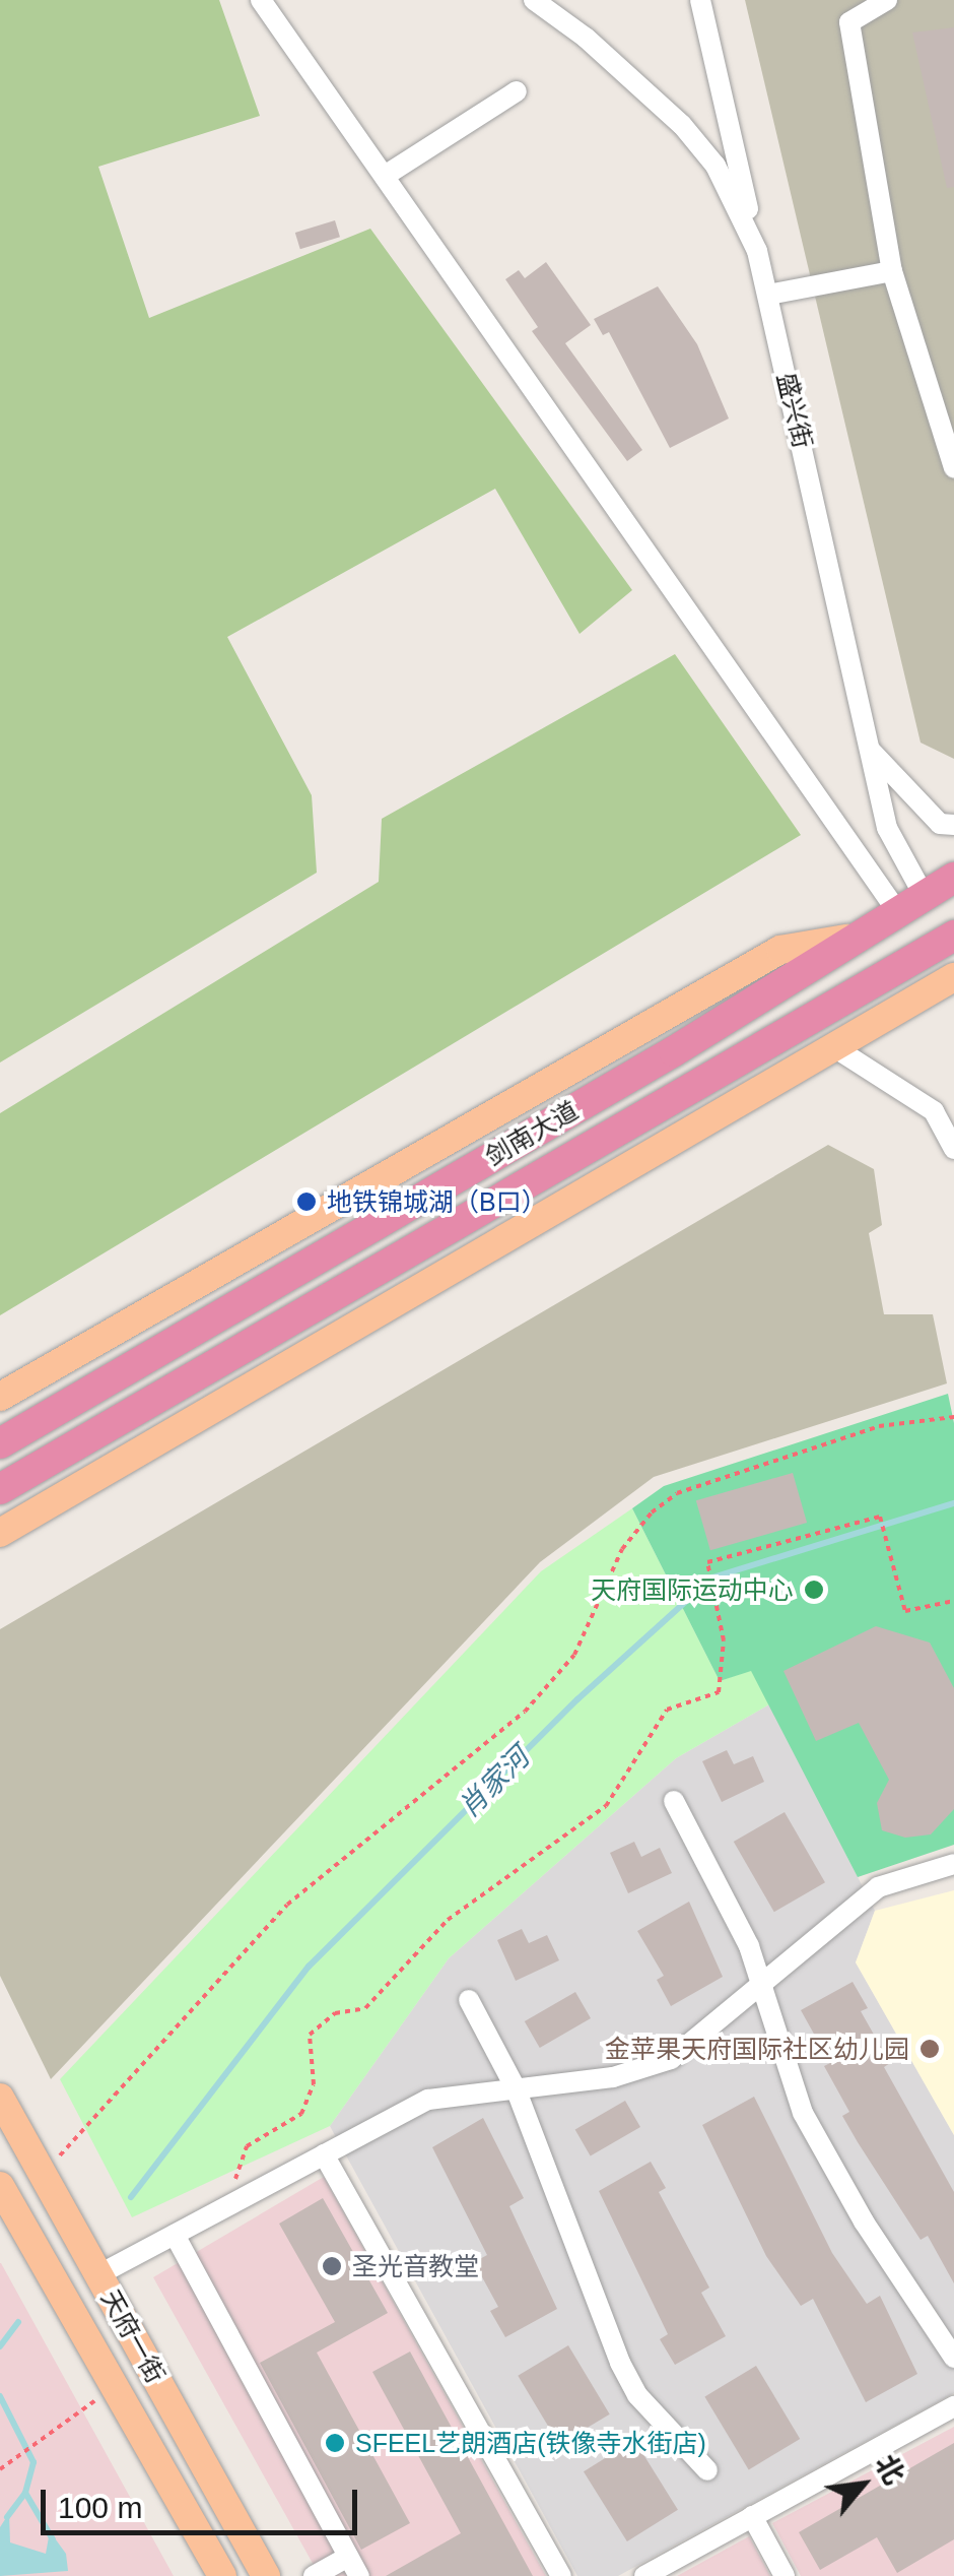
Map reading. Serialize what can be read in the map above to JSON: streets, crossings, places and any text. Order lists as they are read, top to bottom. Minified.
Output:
{"streets":{"highway":["剑南大道"],"main road":["天府一街"],"street":["盛兴街"]},"crossings":[["盛兴街","剑南大道"]],"water":["肖家河"],"places":["地铁锦城湖（B口）","天府国际运动中心","金苹果天府国际社区幼儿园","圣光音教堂","SFEEL艺朗酒店(铁像寺水街店)"],"scale_bar":"100 m","north":"top right"}
